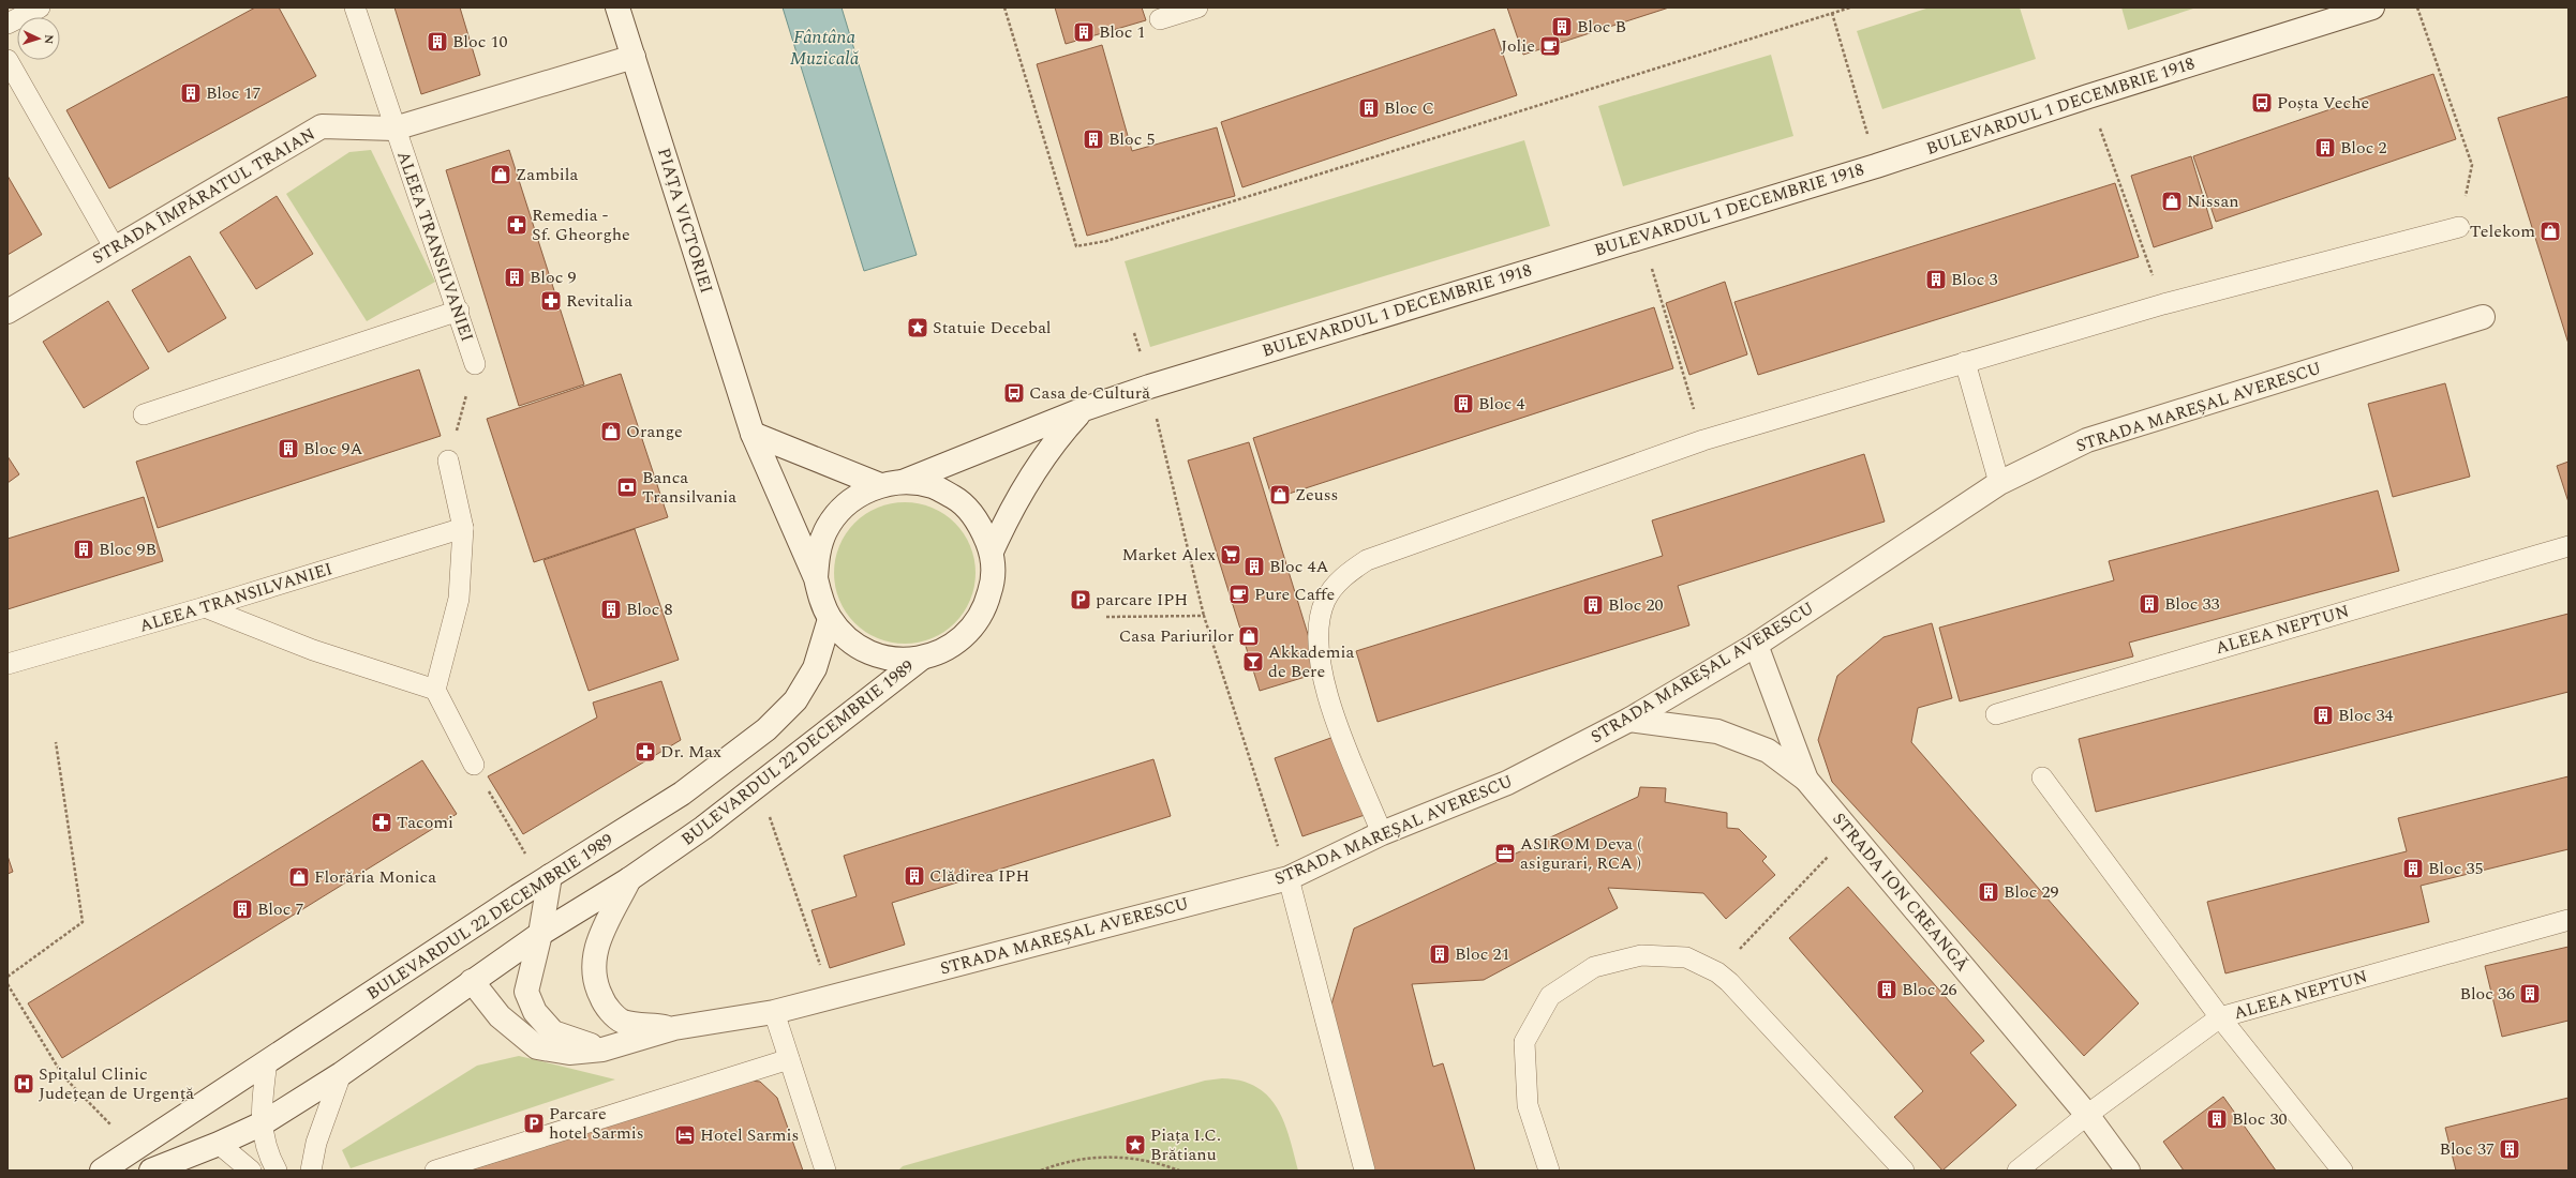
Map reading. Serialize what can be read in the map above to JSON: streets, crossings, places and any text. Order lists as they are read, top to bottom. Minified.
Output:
{"streets":{"street":["BULEVARDUL 1 DECEMBRIE 1918","STRADA ÎMPĂRATUL TRAIAN","PIAȚA VICTORIEI","STRADA MAREȘAL AVERESCU","BULEVARDUL 22 DECEMBRIE 1989","STRADA ION CREANGĂ"],"lane":["ALEEA TRANSILVANIEI","ALEEA NEPTUN"]},"crossings":[["BULEVARDUL 1 DECEMBRIE 1918","PIAȚA VICTORIEI"],["STRADA ÎMPĂRATUL TRAIAN","PIAȚA VICTORIEI"],["STRADA ÎMPĂRATUL TRAIAN","ALEEA TRANSILVANIEI"],["PIAȚA VICTORIEI","BULEVARDUL 22 DECEMBRIE 1989"],["STRADA MAREȘAL AVERESCU","BULEVARDUL 22 DECEMBRIE 1989"],["STRADA MAREȘAL AVERESCU","STRADA ION CREANGĂ"]],"water":["Fântâna Muzicală"],"places":{"building":["Bloc B","Bloc 1","Bloc 10","Bloc 17","Bloc C","Bloc 5","Bloc 2","Bloc 9","Bloc 3","Bloc 4","Bloc 9A","Bloc 9B","Bloc 4A","Bloc 33","Bloc 20","Bloc 8","Bloc 34","Bloc 35","Clădirea IPH","Bloc 29","Bloc 7","Bloc 21","Bloc 26","Bloc 36","Bloc 30","Bloc 37"],"cafe":["Jolie","Pure Caffe"],"bus stop":["Poșta Veche","Casa de Cultură"],"shop":["Zambila","Nissan","Telekom","Orange","Zeuss","Casa Pariurilor","Florăria Monica"],"pharmacy":["Remedia - Sf. Gheorghe","Revitalia","Dr. Max","Tacomi"],"place":["Statuie Decebal","Piața I.C. Brătianu"],"bank":["Banca Transilvania"],"supermarket":["Market Alex"],"parking":["parcare IPH","Parcare hotel Sarmis"],"bar":["Akkademia de Bere"],"office":["ASIROM Deva ( asigurari, RCA )"],"hospital":["Spitalul Clinic Județean de Urgență"],"hotel":["Hotel Sarmis"]},"north":"right"}
